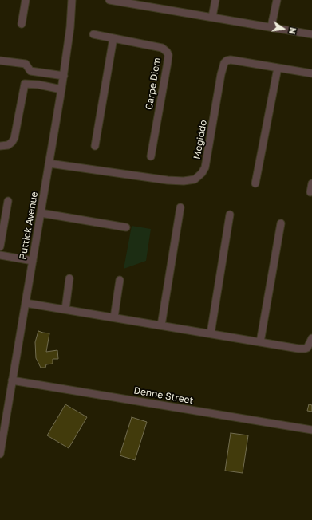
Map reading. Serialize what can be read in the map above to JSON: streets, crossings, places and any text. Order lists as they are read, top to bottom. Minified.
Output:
{"streets":{"street":["Carpe Diem","Megiddo","Puttick Avenue","Denne Street"]},"crossings":[["Megiddo","Puttick Avenue"],["Puttick Avenue","Denne Street"]],"north":"right"}
